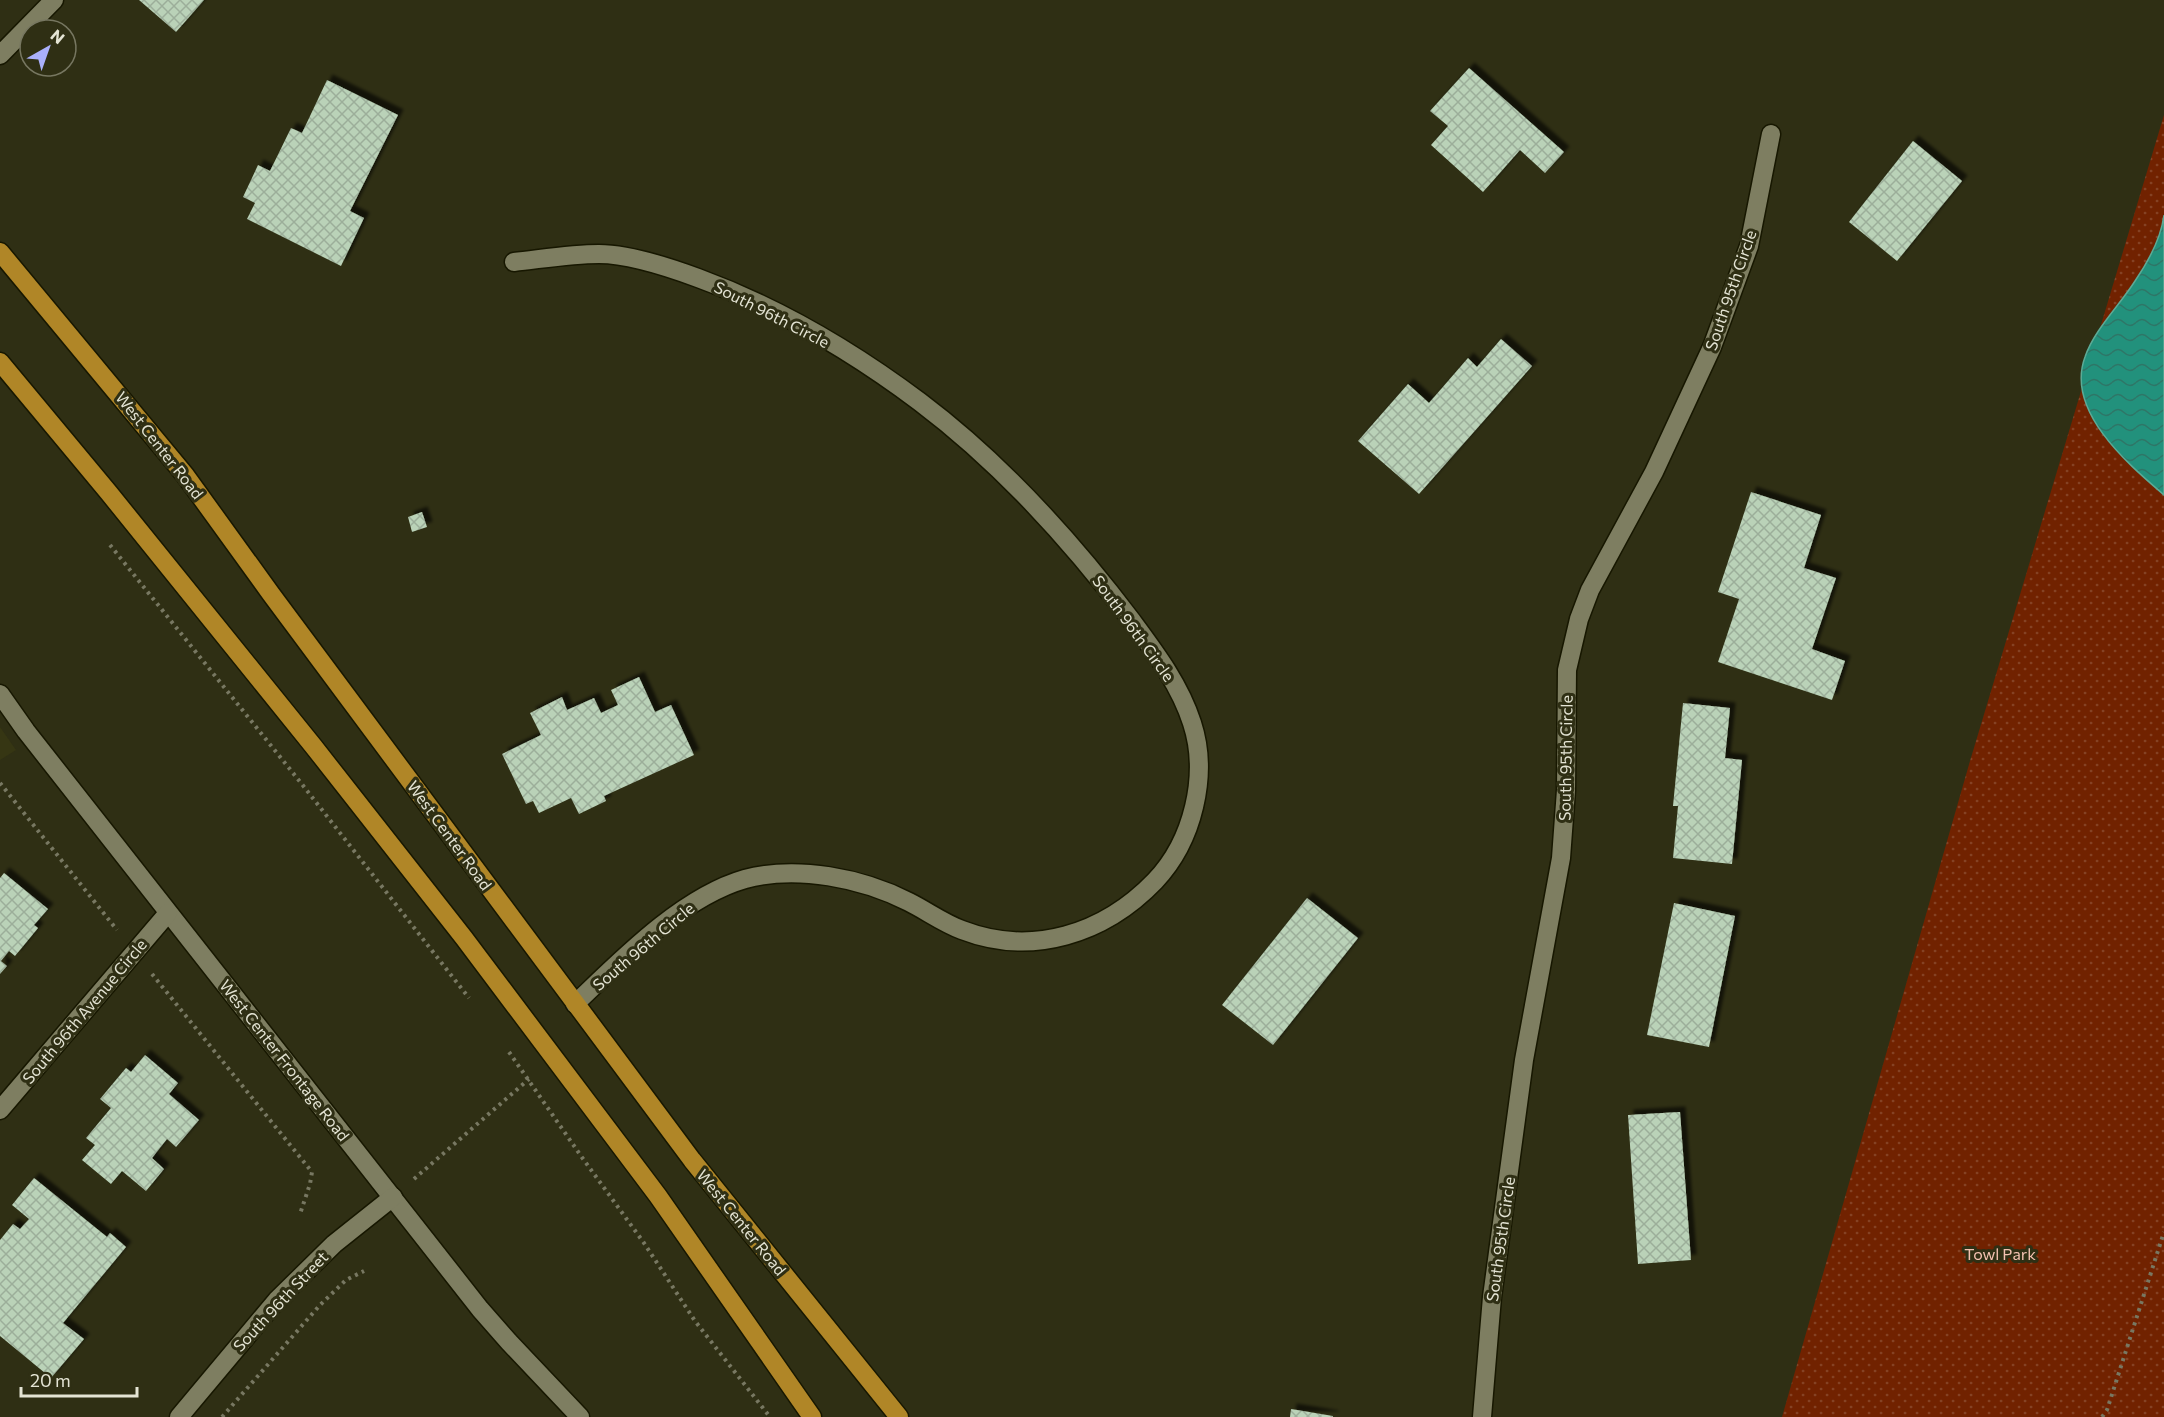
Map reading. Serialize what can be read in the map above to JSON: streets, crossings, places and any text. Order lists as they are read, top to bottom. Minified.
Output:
{"streets":{"main road":["West Center Road"],"street":["South 95th Circle","South 96th Circle","South 96th Avenue Circle","West Center Frontage Road","South 96th Street"]},"crossings":[["South 96th Circle","West Center Road"],["South 96th Avenue Circle","West Center Frontage Road"],["West Center Frontage Road","South 96th Street"]],"parks":["Towl Park"],"scale_bar":"20 m","north":"top right"}
